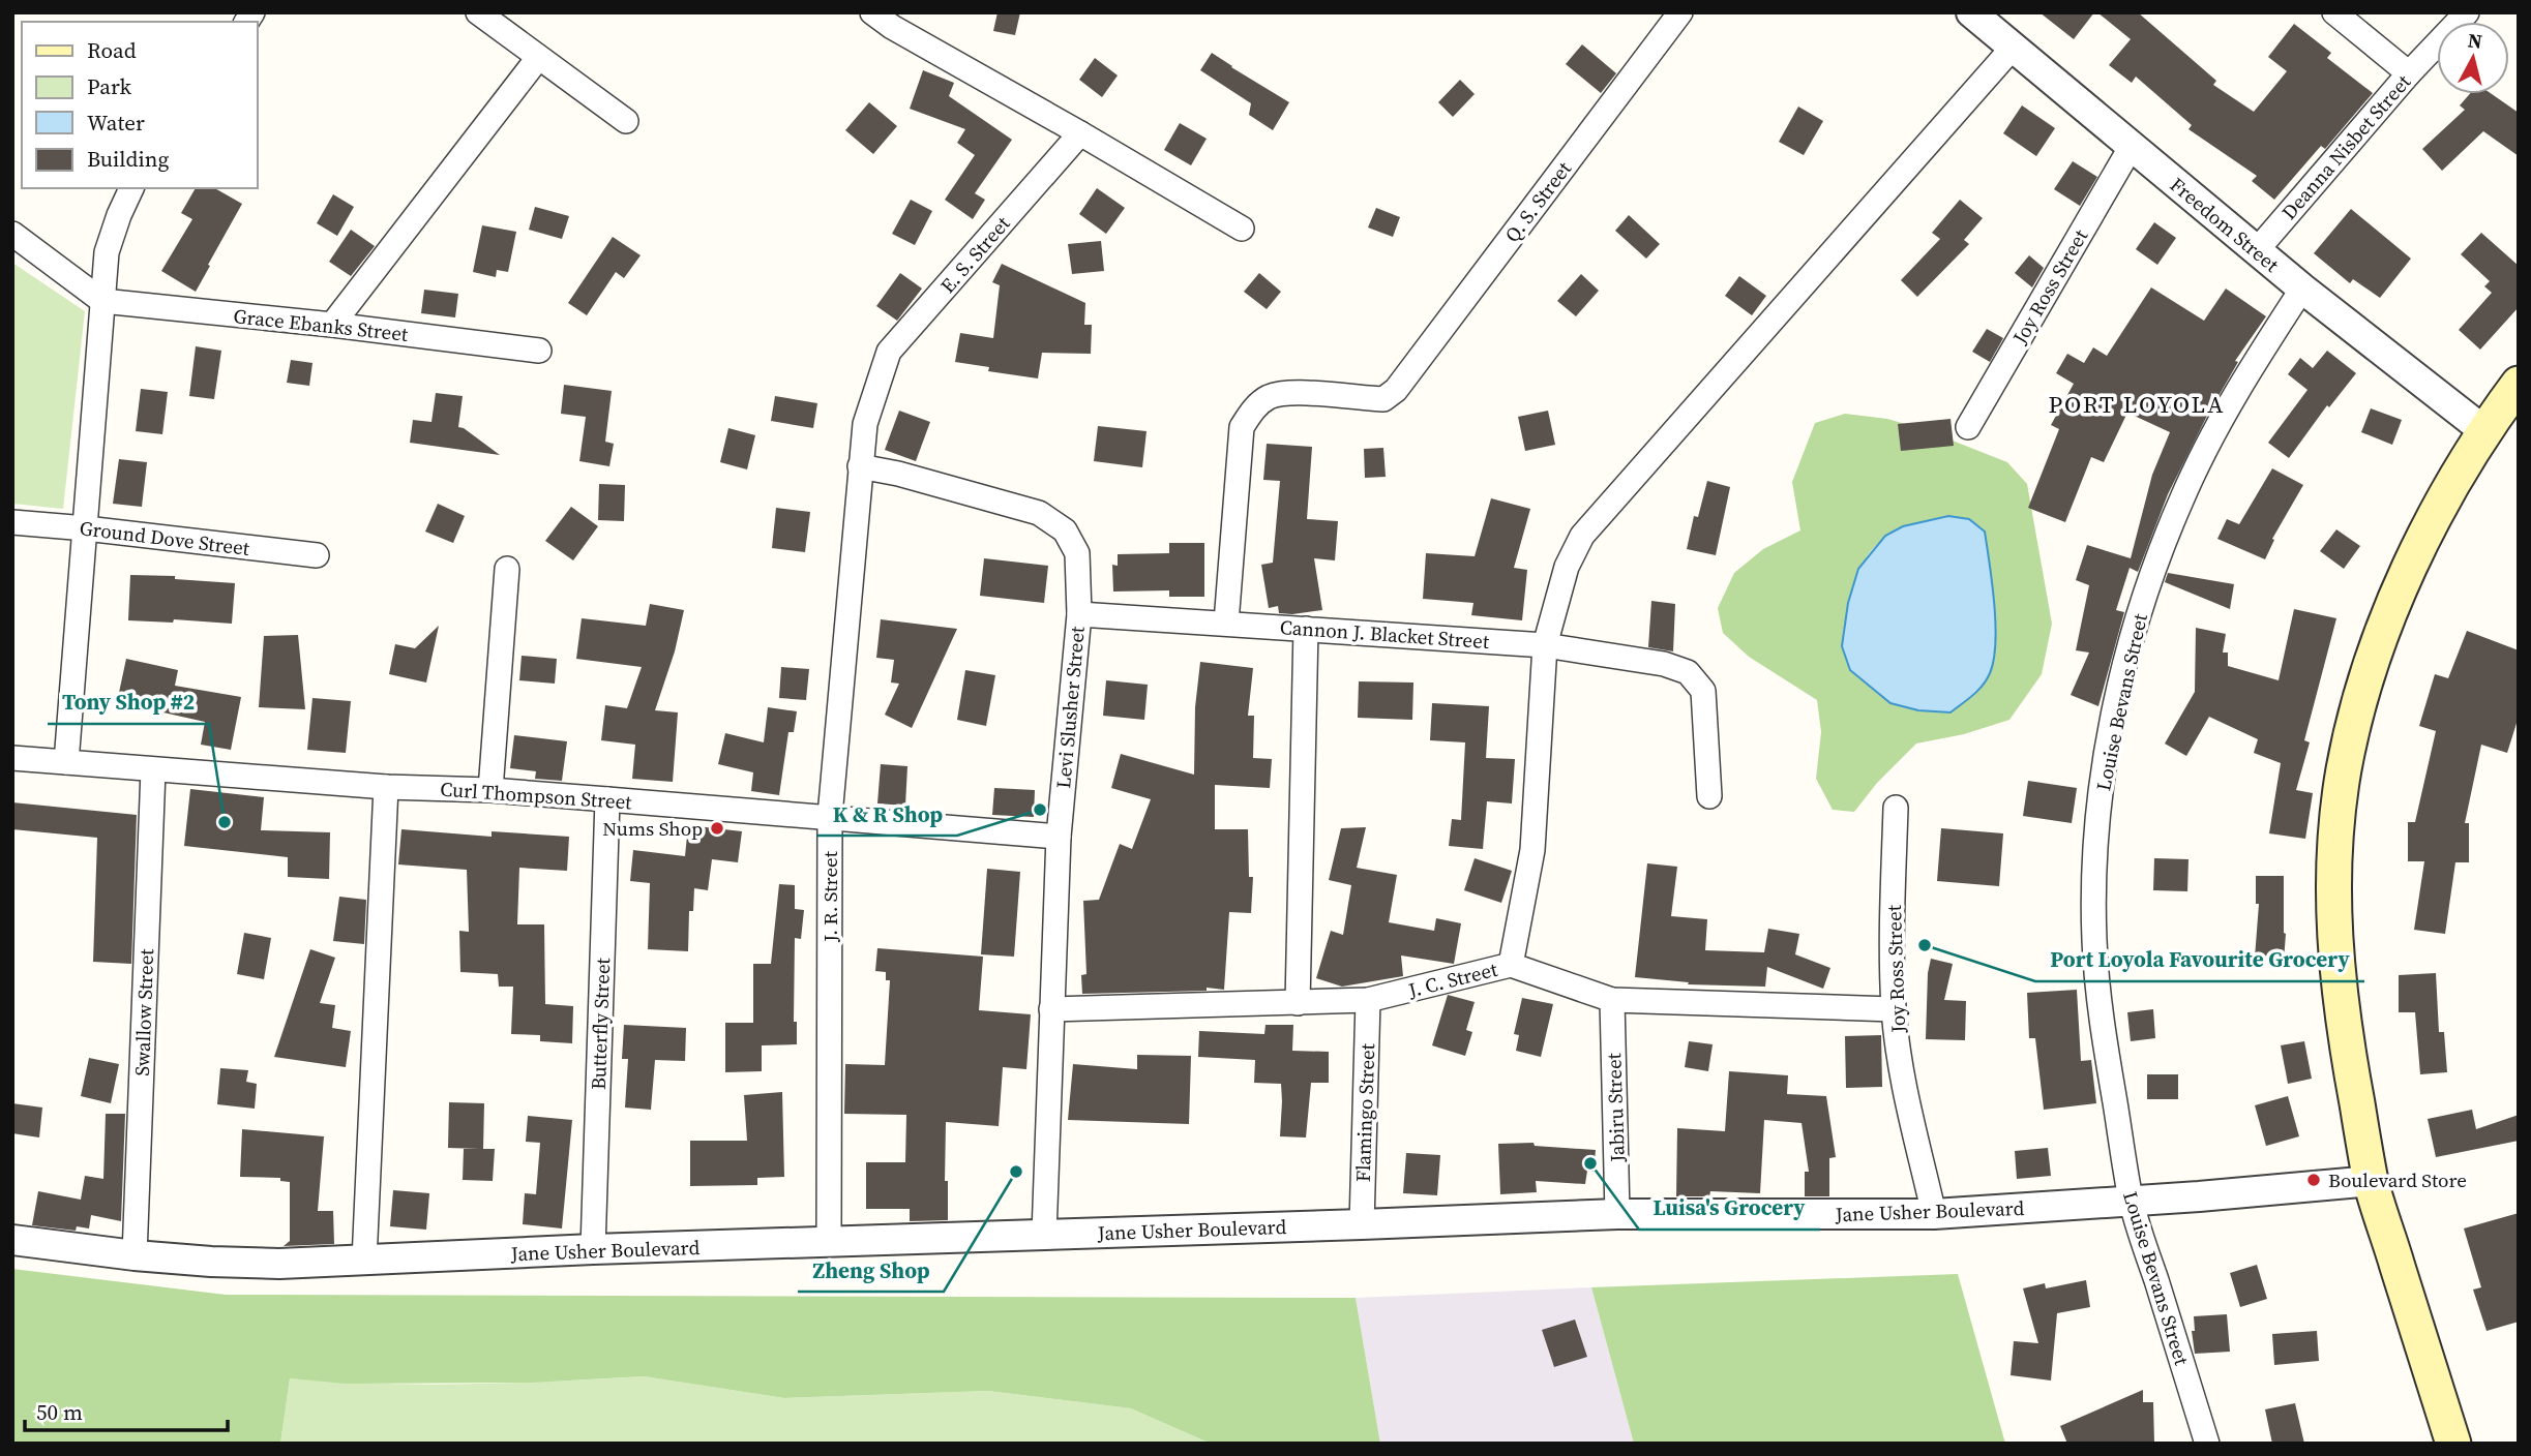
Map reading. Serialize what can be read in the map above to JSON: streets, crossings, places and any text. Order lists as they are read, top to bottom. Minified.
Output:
{"streets":{"street":["Deanna Nisbet Street","Q. S. Street","Freedom Street","E. S. Street","Joy Ross Street","Grace Ebanks Street","Ground Dove Street","Cannon J. Blacket Street","Louise Bevans Street","Levi Slusher Street","Curl Thompson Street","J. R. Street","J. C. Street","Swallow Street","Butterfly Street","Jabiru Street","Flamingo Street","Jane Usher Boulevard"]},"crossings":[["Deanna Nisbet Street","Freedom Street"],["Q. S. Street","Cannon J. Blacket Street"],["Freedom Street","Joy Ross Street"],["Freedom Street","Louise Bevans Street"],["E. S. Street","J. R. Street"],["Joy Ross Street","J. C. Street"],["Joy Ross Street","Jane Usher Boulevard"],["Cannon J. Blacket Street","Levi Slusher Street"],["Louise Bevans Street","Jane Usher Boulevard"],["Levi Slusher Street","Curl Thompson Street"],["Levi Slusher Street","J. R. Street"],["Levi Slusher Street","J. C. Street"],["Levi Slusher Street","Jane Usher Boulevard"],["Curl Thompson Street","J. R. Street"],["Curl Thompson Street","Swallow Street"],["Curl Thompson Street","Butterfly Street"],["J. R. Street","Jane Usher Boulevard"],["J. C. Street","Jabiru Street"],["J. C. Street","Flamingo Street"],["Swallow Street","Jane Usher Boulevard"],["Butterfly Street","Jane Usher Boulevard"],["Jabiru Street","Jane Usher Boulevard"],["Flamingo Street","Jane Usher Boulevard"]],"districts":["PORT LOYOLA"],"places":["K & R Shop","Tony Shop #2","Nums Shop","Port Loyola Favourite Grocery","Luisa's Grocery","Zheng Shop","Boulevard Store"],"legend":["Road","Park","Water","Building"],"scale_bar":"50 m","north":"top"}
